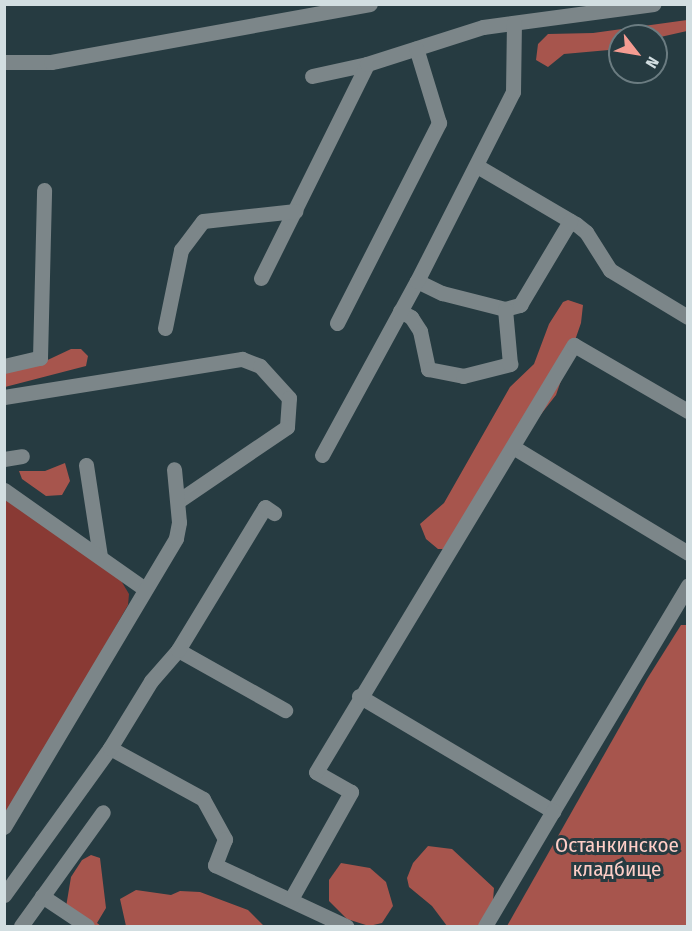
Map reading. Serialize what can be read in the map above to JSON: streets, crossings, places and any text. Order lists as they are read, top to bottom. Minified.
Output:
{"parks":["Останкинское кладбище"],"north":"bottom right"}
